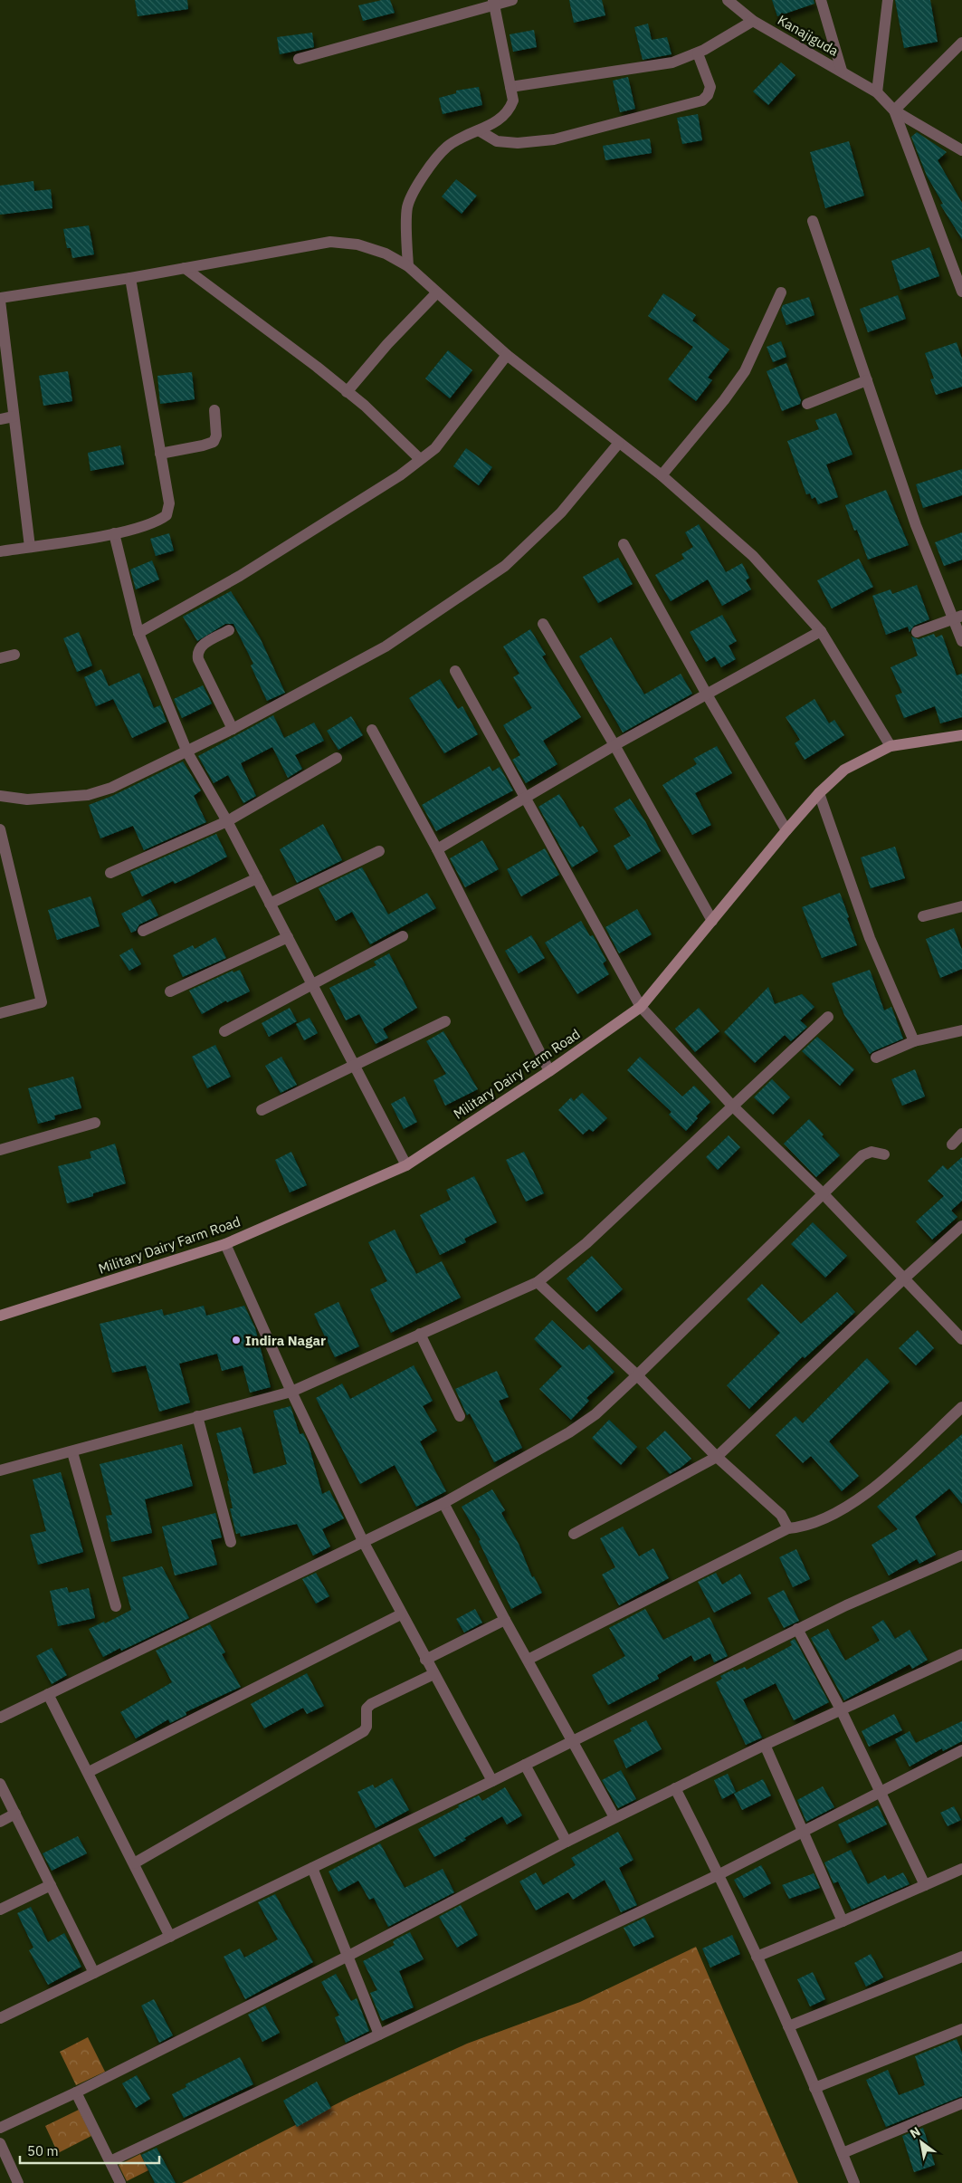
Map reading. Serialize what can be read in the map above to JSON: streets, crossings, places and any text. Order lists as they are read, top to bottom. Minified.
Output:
{"streets":{"main road":["Military Dairy Farm Road"],"street":["Kanajiguda"]},"places":["Indira Nagar"],"scale_bar":"50 m","north":"top left"}
